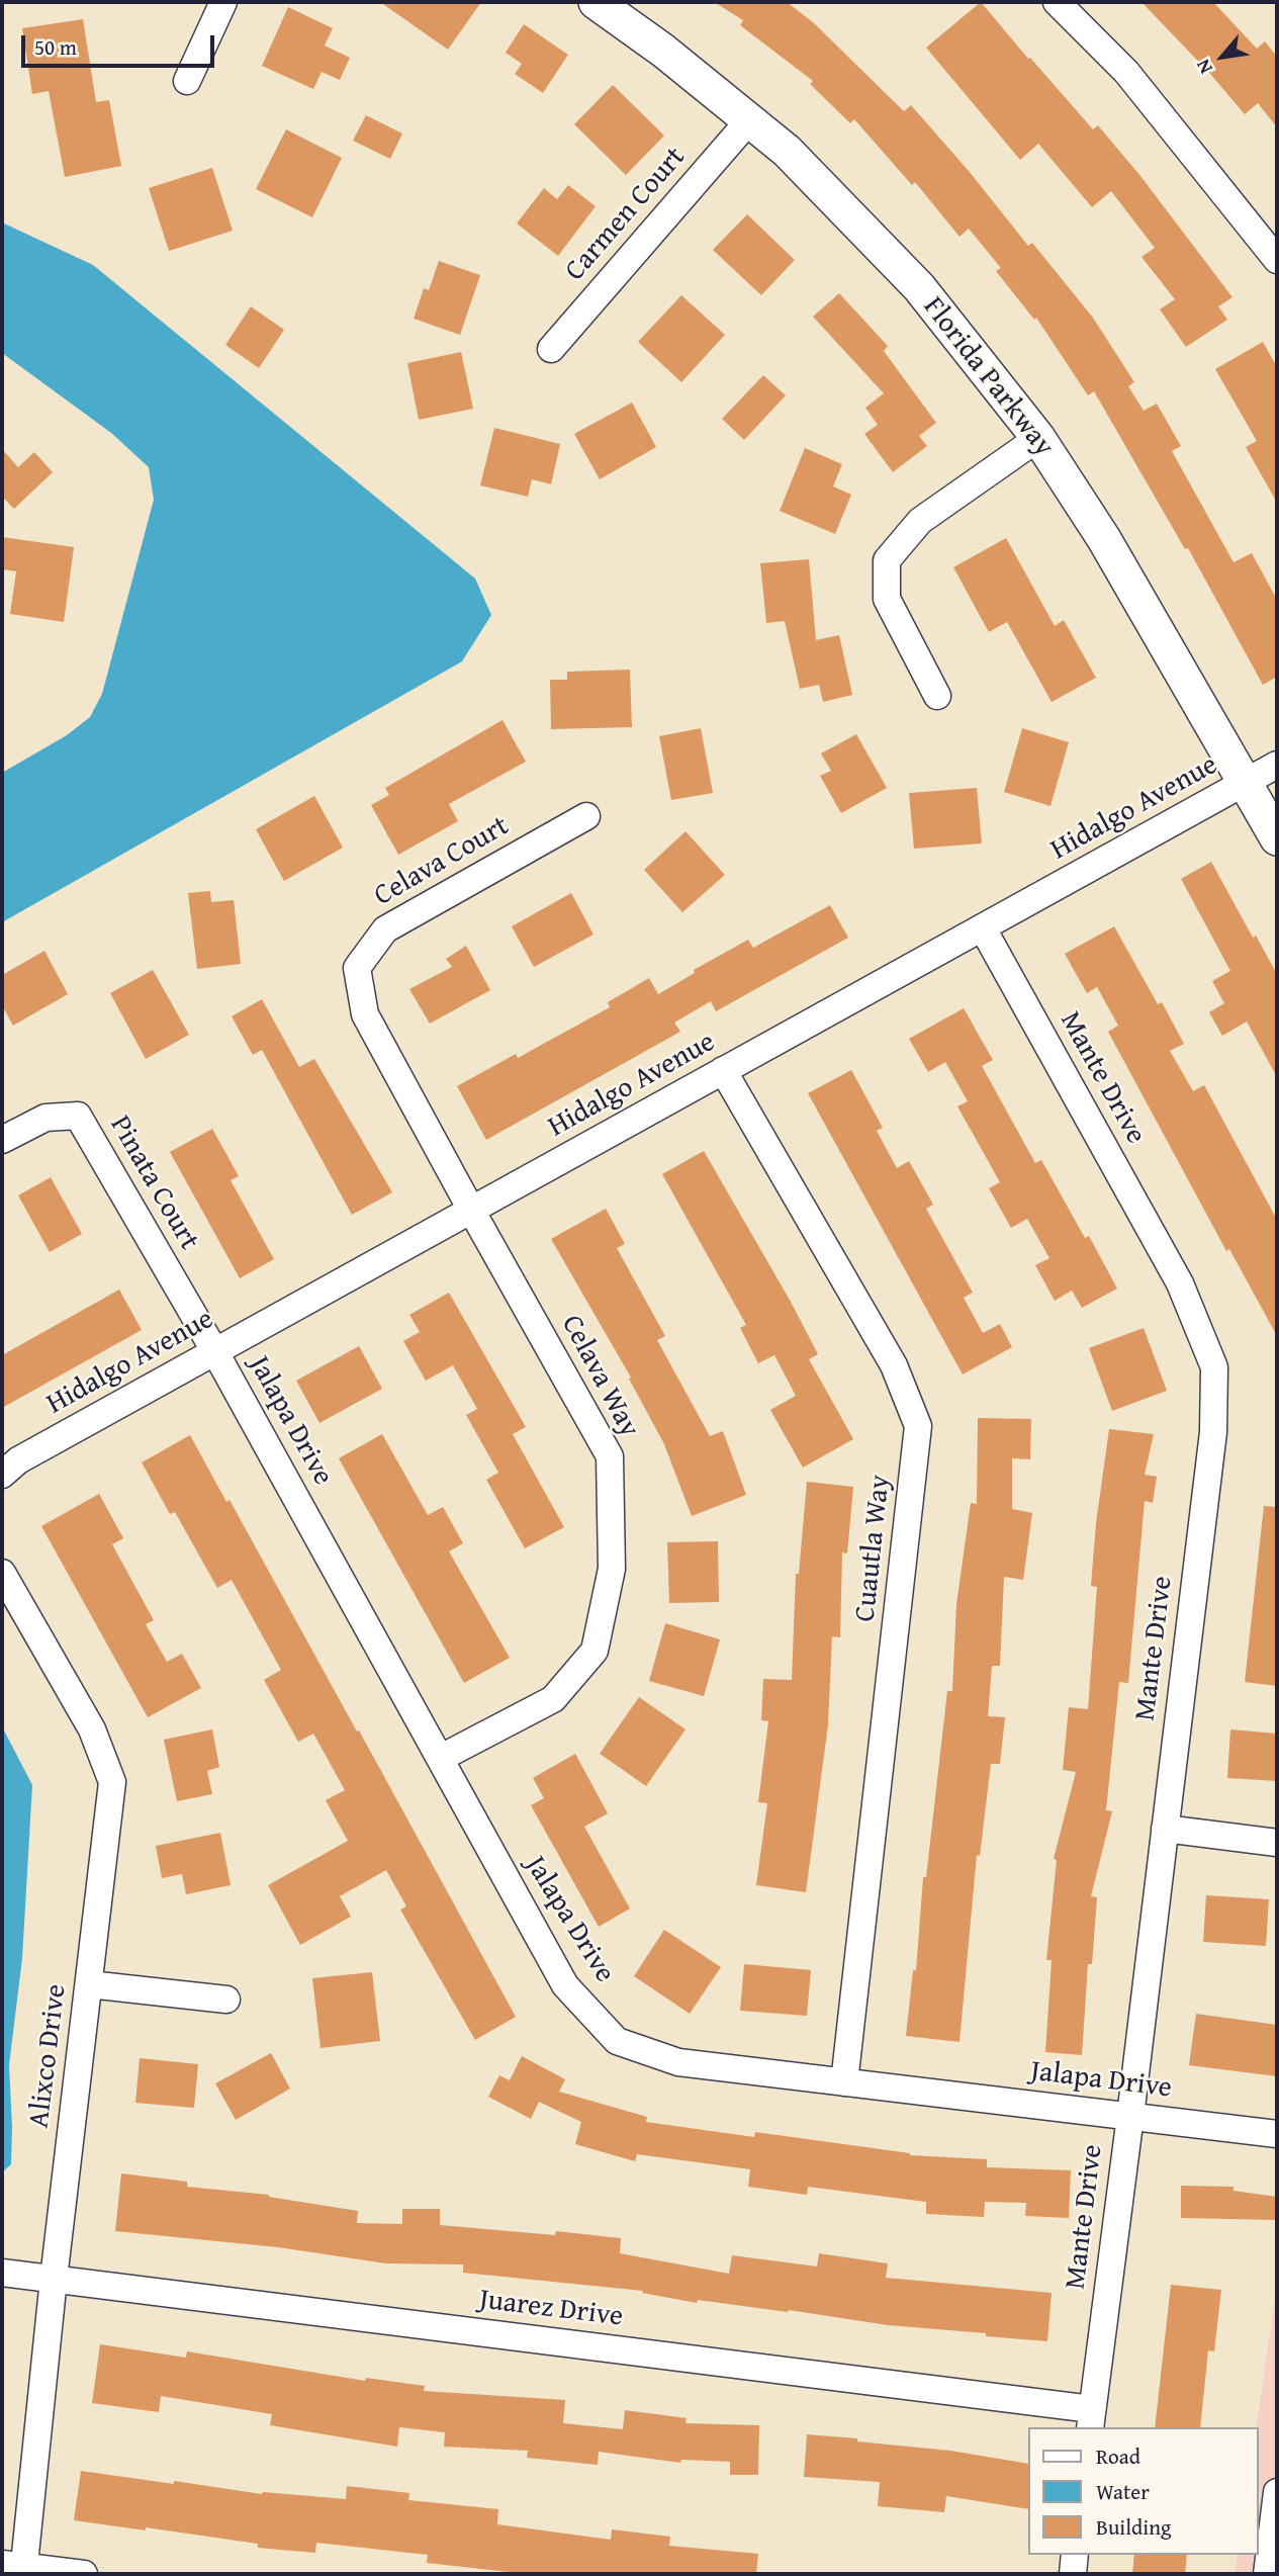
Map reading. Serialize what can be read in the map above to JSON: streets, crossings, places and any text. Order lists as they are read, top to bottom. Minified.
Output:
{"streets":{"street":["Carmen Court","Florida Parkway","Hidalgo Avenue","Celava Court","Mante Drive","Pinata Court","Celava Way","Jalapa Drive","Cuautla Way","Alixco Drive","Juarez Drive"]},"crossings":[["Carmen Court","Florida Parkway"],["Florida Parkway","Hidalgo Avenue"],["Hidalgo Avenue","Celava Court"],["Hidalgo Avenue","Mante Drive"],["Hidalgo Avenue","Pinata Court"],["Hidalgo Avenue","Celava Way"],["Hidalgo Avenue","Jalapa Drive"],["Hidalgo Avenue","Cuautla Way"],["Celava Court","Celava Way"],["Mante Drive","Jalapa Drive"],["Mante Drive","Juarez Drive"],["Pinata Court","Jalapa Drive"],["Celava Way","Jalapa Drive"],["Jalapa Drive","Cuautla Way"],["Alixco Drive","Juarez Drive"]],"legend":["Road","Water","Building"],"scale_bar":"50 m","north":"bottom left"}
